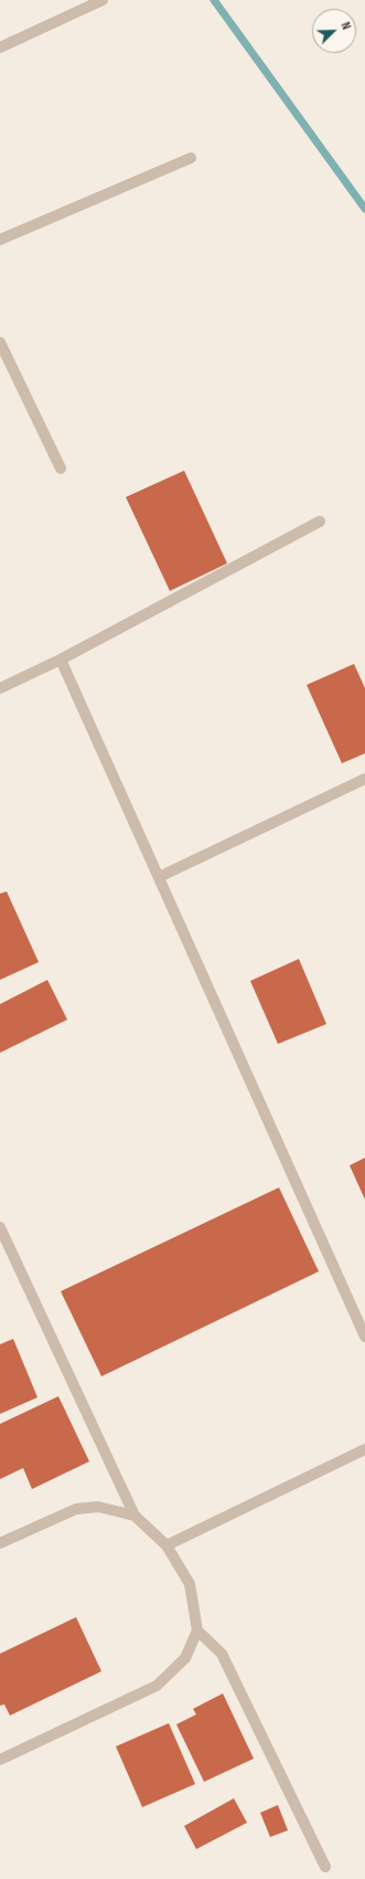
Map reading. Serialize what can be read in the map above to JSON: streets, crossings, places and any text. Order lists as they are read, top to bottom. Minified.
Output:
{"north":"top right"}
